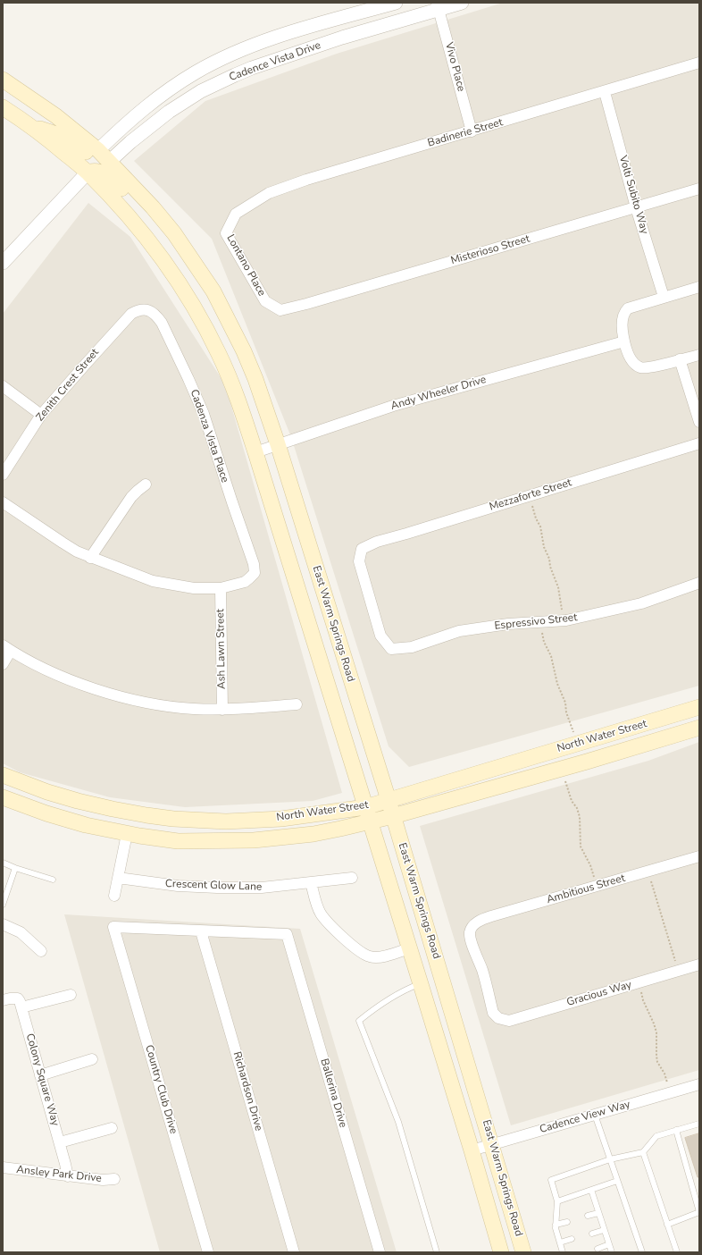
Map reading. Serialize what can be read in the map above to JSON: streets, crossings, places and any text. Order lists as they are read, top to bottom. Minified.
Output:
{"streets":{"main road":["East Warm Springs Road","North Water Street"],"street":["Cadence Vista Drive","Vivo Place","Badinerie Street","Volti Subito Way","Misterioso Street","Lontano Place","Zenith Crest Street","Andy Wheeler Drive","Cadenza Vista Place","Mezzaforte Street","Espressivo Street","Ash Lawn Street","Crescent Glow Lane","Ambitious Street","Gracious Way","Colony Square Way","Country Club Drive","Richardson Drive","Ballerina Drive","Cadence View Way","Ansley Park Drive"]},"crossings":[["Cadence Vista Drive","Vivo Place"],["Cadence Vista Drive","East Warm Springs Road"],["Vivo Place","Badinerie Street"],["Badinerie Street","Volti Subito Way"],["Badinerie Street","Lontano Place"],["Volti Subito Way","Misterioso Street"],["Misterioso Street","Lontano Place"],["Zenith Crest Street","Cadenza Vista Place"],["Andy Wheeler Drive","East Warm Springs Road"],["Cadenza Vista Place","Ash Lawn Street"],["Mezzaforte Street","Espressivo Street"],["East Warm Springs Road","North Water Street"],["East Warm Springs Road","Cadence View Way"],["Ambitious Street","Gracious Way"],["Colony Square Way","Ansley Park Drive"],["Country Club Drive","Richardson Drive"],["Country Club Drive","Ballerina Drive"],["Richardson Drive","Ballerina Drive"]]}
